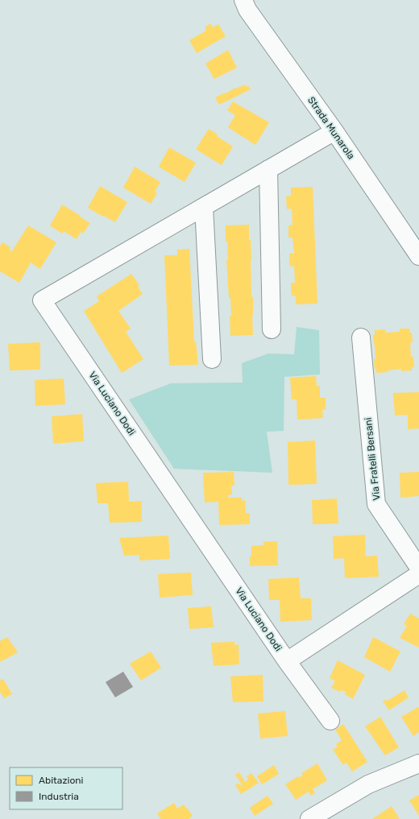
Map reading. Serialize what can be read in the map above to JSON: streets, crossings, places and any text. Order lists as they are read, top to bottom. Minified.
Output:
{"streets":{"street":["Strada Munarola","Via Luciano Dodi","Via Fratelli Bersani"]},"crossings":[["Strada Munarola","Via Luciano Dodi"]],"legend":["Abitazioni","Industria"]}
